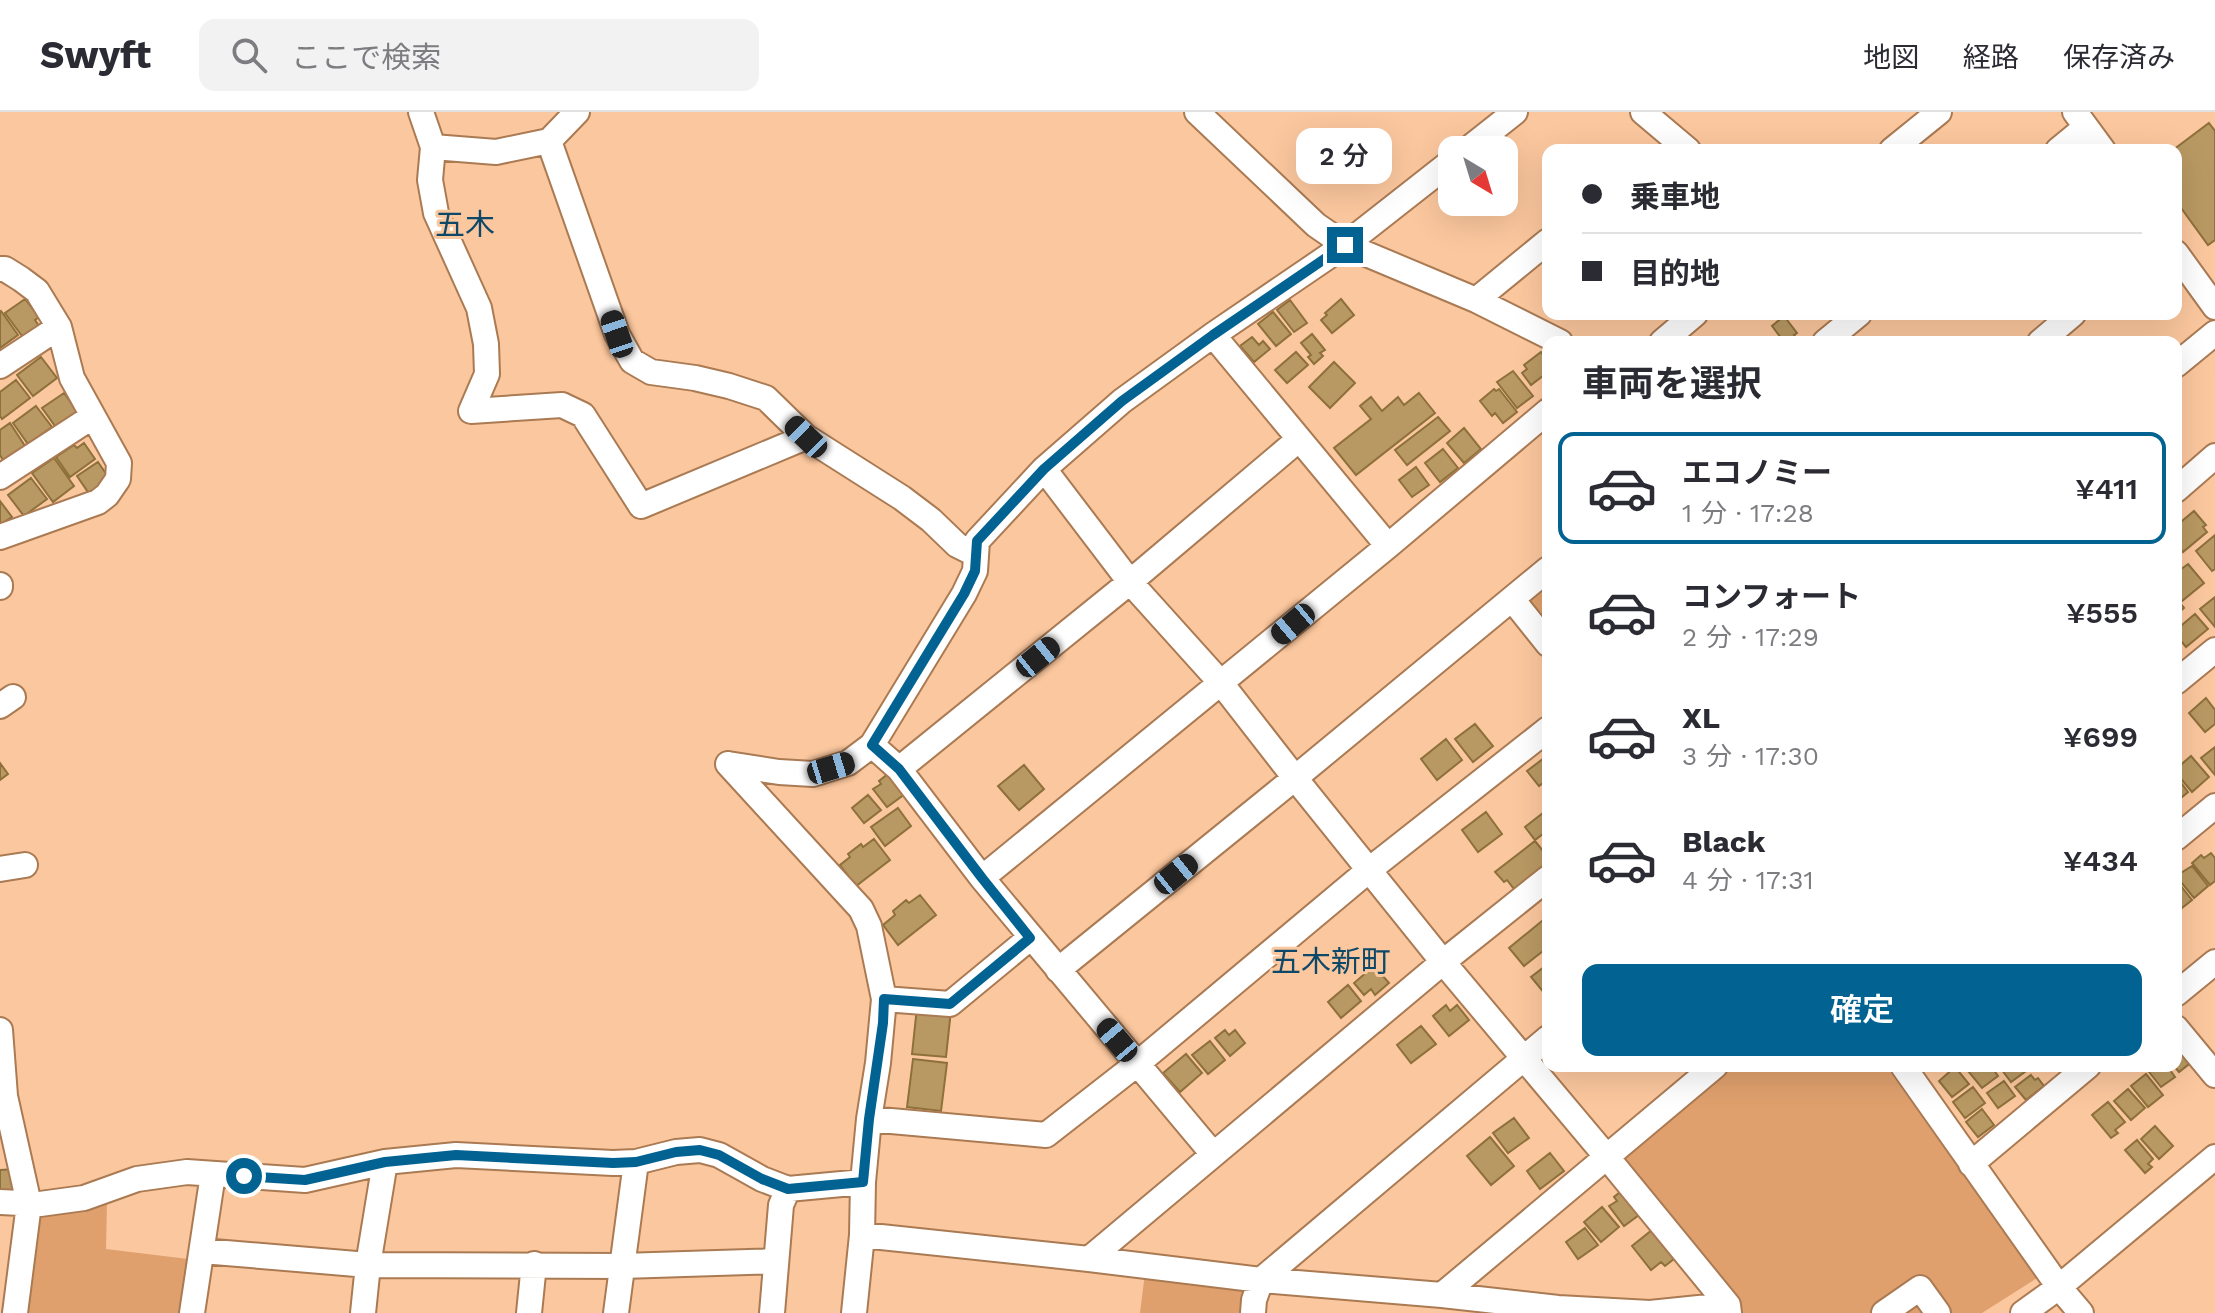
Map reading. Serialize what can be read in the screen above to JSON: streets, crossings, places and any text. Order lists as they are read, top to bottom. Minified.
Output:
{"districts":["五木","五木新町"],"north":"bottom right","page":{"header":"Swyft","search":"ここで検索","nav":["地図","経路","保存済み"],"bubble":"2 分","banner":["乗車地","目的地"],"heading":"車両を選択","list":[{"name":"エコノミー","note":"1 分 · 17:28","value":"¥411"},{"name":"コンフォート","note":"2 分 · 17:29","value":"¥555"},{"name":"XL","note":"3 分 · 17:30","value":"¥699"},{"name":"Black","note":"4 分 · 17:31","value":"¥434"}],"buttons":"確定"}}
